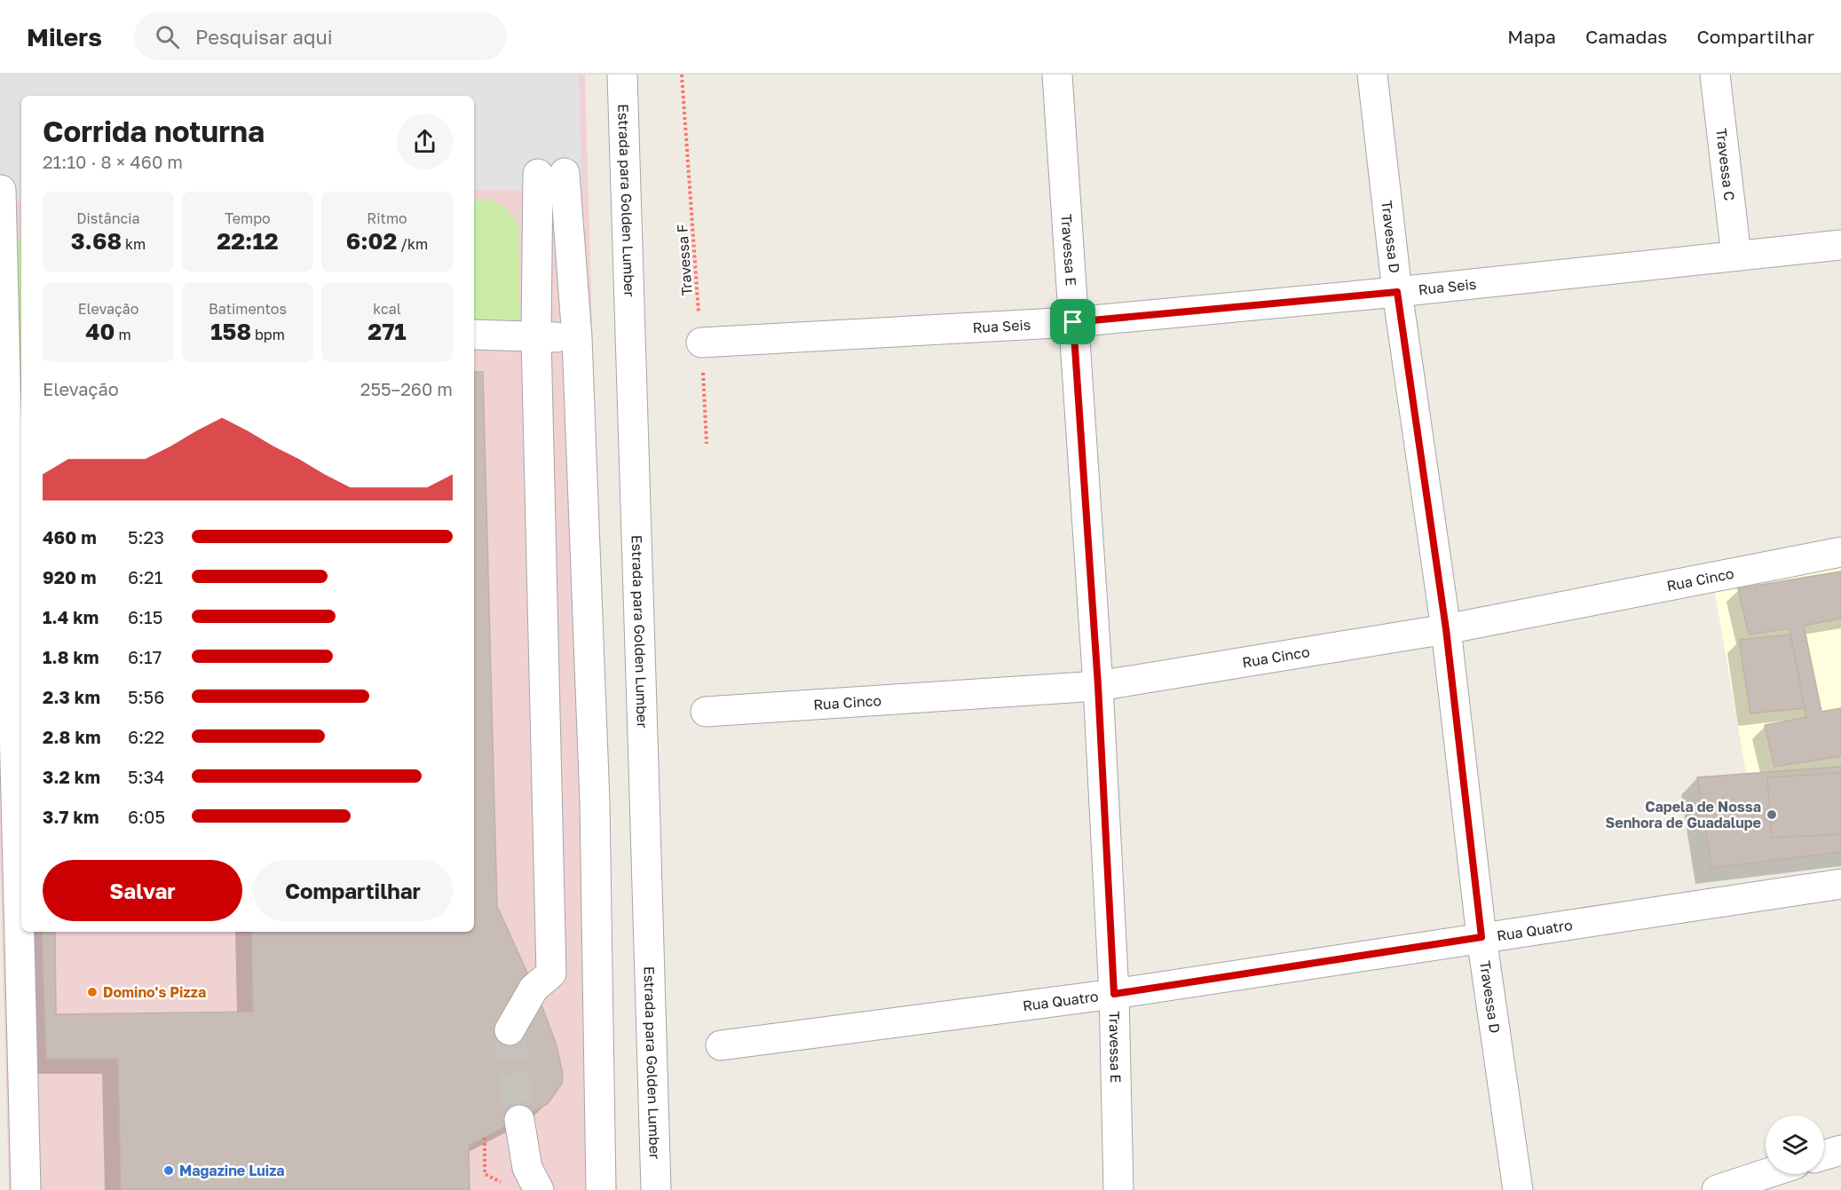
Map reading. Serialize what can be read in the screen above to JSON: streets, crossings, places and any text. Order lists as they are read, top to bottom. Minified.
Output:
{"streets":{"street":["Travessa C","Estrada para Golden Lumber","Travessa D","Travessa E","Rua Seis","Rua Cinco","Rua Quatro"],"path":["Travessa F"]},"crossings":[["Travessa C","Rua Seis"],["Travessa D","Rua Seis"],["Travessa D","Rua Cinco"],["Travessa D","Rua Quatro"],["Travessa E","Rua Seis"],["Travessa E","Rua Cinco"],["Travessa E","Rua Quatro"],["Travessa F","Rua Seis"]],"places":["Capela de Nossa Senhora de Guadalupe","Domino's Pizza","Magazine Luiza"],"page":{"header":"Milers","search":"Pesquisar aqui","nav":["Mapa","Camadas","Compartilhar"],"heading":["Corrida noturna","21:10 · 8 × 460 m"],"stats":[["Distância","3.68 km"],["Tempo","22:12"],["Ritmo","6:02 /km"],["Elevação","40 m"],["Batimentos","158 bpm"],["kcal","271"]],"chart":["Elevação","255–260 m"],"list":[{"name":"460 m","note":"5:23"},{"name":"920 m","note":"6:21"},{"name":"1.4 km","note":"6:15"},{"name":"1.8 km","note":"6:17"},{"name":"2.3 km","note":"5:56"},{"name":"2.8 km","note":"6:22"},{"name":"3.2 km","note":"5:34"},{"name":"3.7 km","note":"6:05"}],"buttons":["Salvar","Compartilhar"]}}
